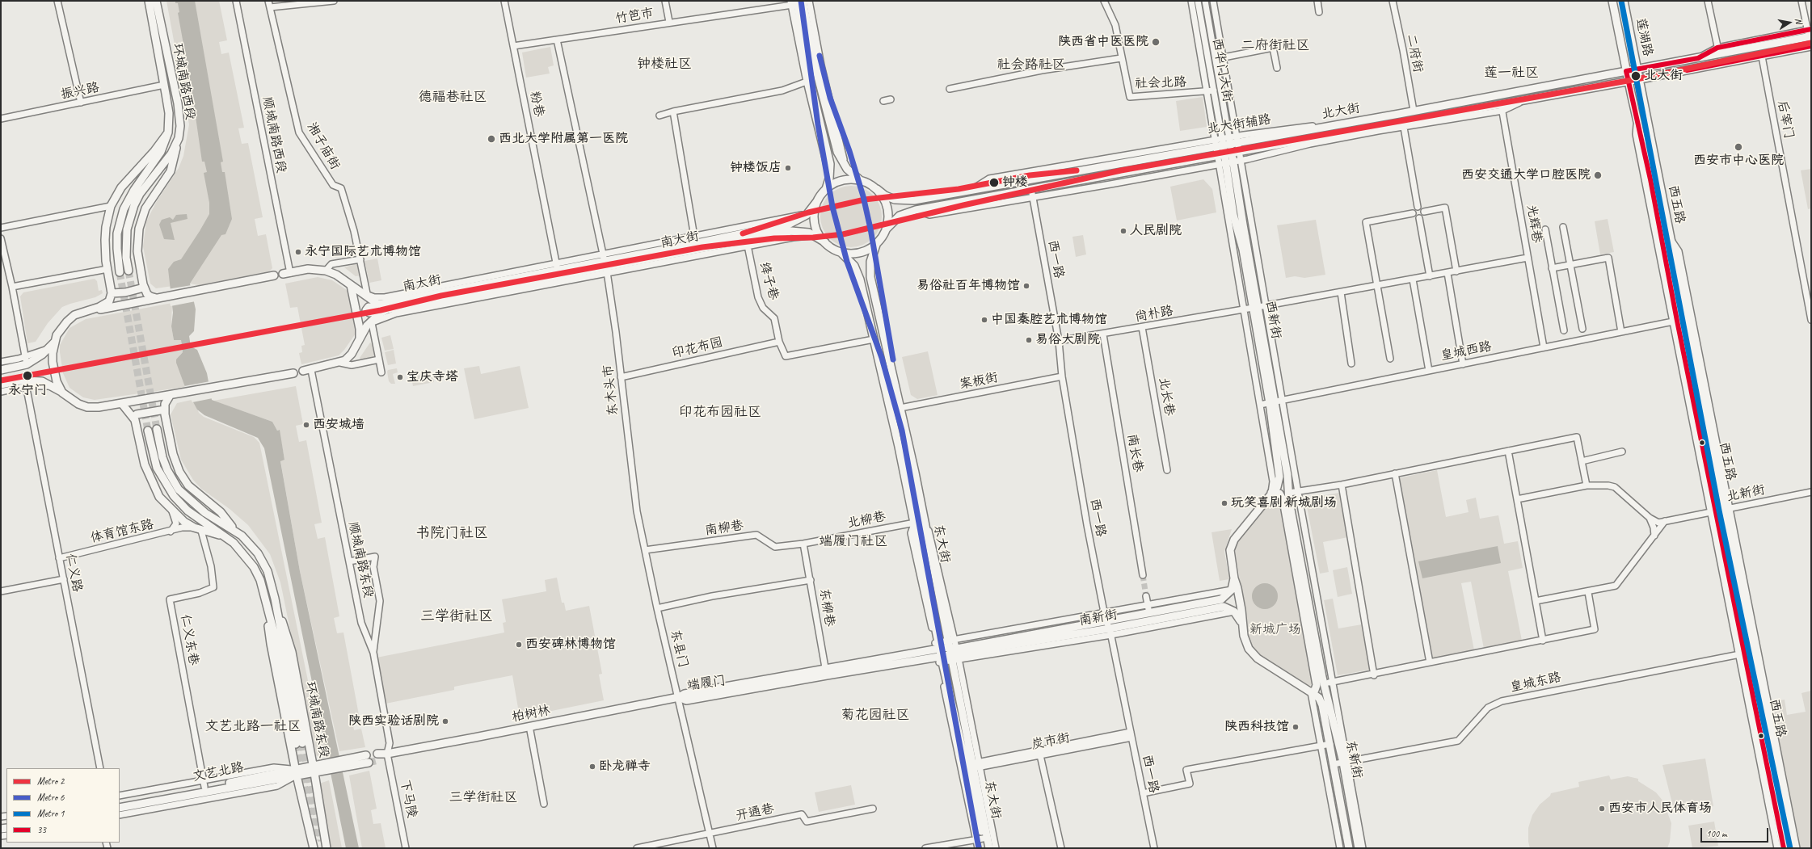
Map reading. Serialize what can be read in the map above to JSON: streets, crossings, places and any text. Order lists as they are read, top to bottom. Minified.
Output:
{"streets":{"main road":["莲湖路","环城南路西段","北大街","西五路","南大街","西新街","东大街","南新街","端履门","柏树林","环城南路东段","东新街","文艺北路"],"street":["竹笆市","二府街","西华门大街","社会北路","振兴路","粉巷","后宰门","顺城南路西段","湘子庙街","光辉巷","西一路","绛子巷","尚朴路","印花布园","皇城西路","案板街","东木头市","北长巷","南长巷","北新街","北柳巷","南柳巷","体育馆东路","顺城南路东段","仁义路","东柳巷","仁义东巷","东县门","皇城东路","炭市街","下马陵","开通巷"]},"crossings":[["竹笆市","粉巷"],["竹笆市","东木头市"],["莲湖路","北大街"],["莲湖路","西五路"],["二府街","北大街"],["西华门大街","社会北路"],["西华门大街","北大街"],["西华门大街","西新街"],["环城南路西段","振兴路"],["粉巷","南大街"],["北大街","后宰门"],["北大街","西五路"],["北大街","光辉巷"],["北大街","南大街"],["北大街","西一路"],["北大街","西新街"],["北大街","东大街"],["湘子庙街","南大街"],["西五路","皇城西路"],["西五路","北新街"],["西五路","皇城东路"],["光辉巷","尚朴路"],["光辉巷","皇城西路"],["南大街","东木头市"],["南大街","东大街"],["西一路","尚朴路"],["西一路","案板街"],["西一路","南新街"],["西一路","炭市街"],["绛子巷","印花布园"],["绛子巷","东大街"],["尚朴路","西新街"],["尚朴路","北长巷"],["尚朴路","南长巷"],["西新街","皇城西路"],["西新街","南新街"],["西新街","东新街"],["印花布园","东木头市"],["案板街","东大街"],["东木头市","东县门"],["北柳巷","南柳巷"],["北柳巷","东大街"],["北柳巷","东柳巷"],["南柳巷","东柳巷"],["南柳巷","东县门"],["体育馆东路","仁义路"],["东大街","南新街"],["东大街","端履门"],["东大街","炭市街"],["顺城南路东段","柏树林"],["顺城南路东段","下马陵"],["东柳巷","端履门"],["南新街","端履门"],["南新街","东新街"],["仁义东巷","文艺北路"],["东县门","端履门"],["东县门","柏树林"],["东县门","开通巷"],["皇城东路","东新街"],["端履门","柏树林"],["柏树林","下马陵"],["环城南路东段","文艺北路"]],"districts":["二府街社区","钟楼社区","社会路社区","莲一社区","德福巷社区","印花布园社区","书院门社区","端履门社区","三学街社区","菊花园社区","文艺北路一社区","三学街社区"],"parks":["新城广场"],"places":["陕西省中医医院","北大街","西北大学附属第一医院","西安市中心医院","钟楼饭店","西安交通大学口腔医院","钟楼","人民剧院","永宁国际艺术博物馆","易俗社百年博物馆","中国秦腔艺术博物馆","易俗大剧院","永宁门","宝庆寺塔","西安城墙","玩笑喜剧·新城剧场","西安碑林博物馆","陕西实验话剧院","陕西科技馆","卧龙禅寺","西安市人民体育场"],"lines":["metro line 6","metro line 1","transit line 33","metro line 2"],"legend":["Metro 2","Metro 6","Metro 1","33"],"scale_bar":"100 m","north":"right"}
